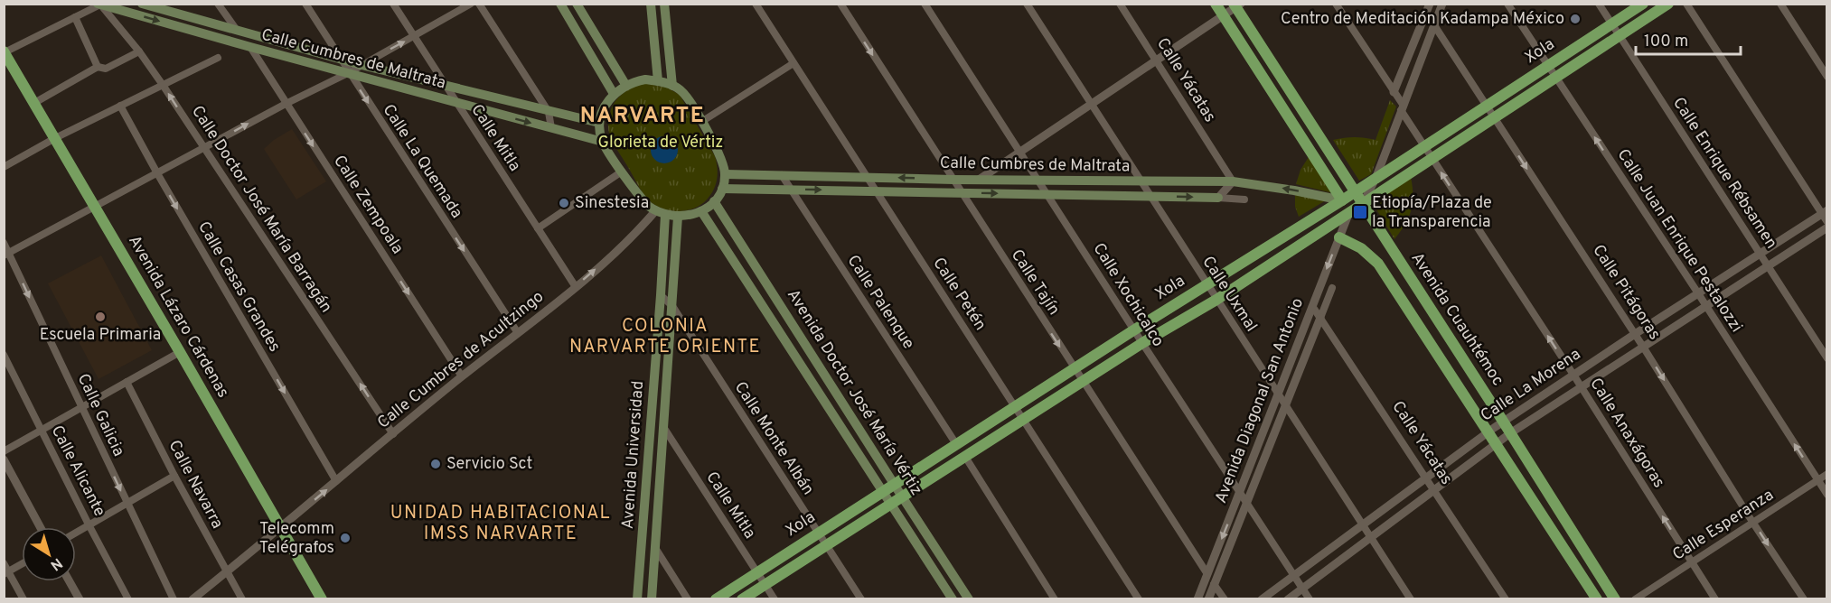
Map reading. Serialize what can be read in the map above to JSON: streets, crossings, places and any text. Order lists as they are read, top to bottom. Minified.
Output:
{"streets":{"main road":["Xola","Calle Cumbres de Maltrata","Avenida Lázaro Cárdenas","Avenida Cuauhtémoc","Avenida Doctor José María Vértiz","Avenida Universidad"],"street":["Calle Yácatas","Calle Mitla","Calle La Quemada","Calle Enrique Rébsamen","Calle Zempoala","Calle Doctor José María Barragán","Calle Juan Enrique Pestalozzi","Calle Tajín","Calle Casas Grandes","Calle Pitágoras","Calle Petén","Calle Uxmal","Calle Xochicalco","Calle Palenque","Calle Cumbres de Acultzingo","Calle La Morena","Avenida Diagonal San Antonio","Calle Galicia","Calle Anaxágoras","Calle Monte Albán","Calle Alicante","Calle Navarra","Calle Esperanza"]},"crossings":[["Xola","Calle Cumbres de Maltrata"],["Xola","Calle Mitla"],["Xola","Calle Enrique Rébsamen"],["Xola","Calle Juan Enrique Pestalozzi"],["Xola","Calle Tajín"],["Xola","Calle Pitágoras"],["Xola","Calle Petén"],["Xola","Calle Uxmal"],["Xola","Calle Xochicalco"],["Xola","Calle Palenque"],["Xola","Avenida Cuauhtémoc"],["Xola","Avenida Doctor José María Vértiz"],["Xola","Avenida Diagonal San Antonio"],["Xola","Calle Anaxágoras"],["Xola","Calle Monte Albán"],["Calle Cumbres de Maltrata","Calle Yácatas"],["Calle Cumbres de Maltrata","Calle Mitla"],["Calle Cumbres de Maltrata","Calle La Quemada"],["Calle Cumbres de Maltrata","Calle Zempoala"],["Calle Cumbres de Maltrata","Calle Doctor José María Barragán"],["Calle Cumbres de Maltrata","Calle Tajín"],["Calle Cumbres de Maltrata","Calle Petén"],["Calle Cumbres de Maltrata","Calle Uxmal"],["Calle Cumbres de Maltrata","Calle Xochicalco"],["Calle Cumbres de Maltrata","Calle Palenque"],["Calle Cumbres de Maltrata","Calle Cumbres de Acultzingo"],["Calle Cumbres de Maltrata","Avenida Doctor José María Vértiz"],["Calle Cumbres de Maltrata","Avenida Universidad"],["Calle Yácatas","Calle La Morena"],["Calle Yácatas","Avenida Diagonal San Antonio"],["Calle Mitla","Calle Cumbres de Acultzingo"],["Calle Mitla","Avenida Universidad"],["Calle La Quemada","Calle Cumbres de Acultzingo"],["Calle Enrique Rébsamen","Calle La Morena"],["Calle Zempoala","Calle Cumbres de Acultzingo"],["Calle Doctor José María Barragán","Calle Cumbres de Acultzingo"],["Calle Juan Enrique Pestalozzi","Calle La Morena"],["Calle Juan Enrique Pestalozzi","Calle Esperanza"],["Calle Tajín","Avenida Diagonal San Antonio"],["Calle Casas Grandes","Calle Cumbres de Acultzingo"],["Calle Pitágoras","Calle La Morena"],["Calle Pitágoras","Calle Esperanza"],["Calle Uxmal","Calle La Morena"],["Calle Uxmal","Avenida Diagonal San Antonio"],["Calle Xochicalco","Calle La Morena"],["Calle Xochicalco","Avenida Diagonal San Antonio"],["Avenida Lázaro Cárdenas","Calle Cumbres de Acultzingo"],["Avenida Cuauhtémoc","Calle La Morena"],["Calle Cumbres de Acultzingo","Avenida Doctor José María Vértiz"],["Calle Cumbres de Acultzingo","Avenida Universidad"],["Calle Cumbres de Acultzingo","Calle Navarra"],["Calle La Morena","Calle Anaxágoras"],["Avenida Doctor José María Vértiz","Avenida Universidad"],["Calle Anaxágoras","Calle Esperanza"],["Calle Monte Albán","Avenida Universidad"]],"one_way":["Calle La Quemada","Calle Zempoala","Calle Doctor José María Barragán","Calle Juan Enrique Pestalozzi","Calle Tajín","Calle Casas Grandes","Calle Pitágoras","Calle Galicia","Calle Anaxágoras"],"districts":["NARVARTE","COLONIA NARVARTE ORIENTE","UNIDAD HABITACIONAL IMSS NARVARTE"],"parks":["Glorieta de Vértiz"],"places":{"other":["Centro de Meditación Kadampa México","Sinestesia","Escuela Primaria","Servicio Sct","Telecomm Telégrafos"],"transit":["Etiopía/Plaza de la Transparencia"]},"scale_bar":"100 m","north":"bottom right"}
